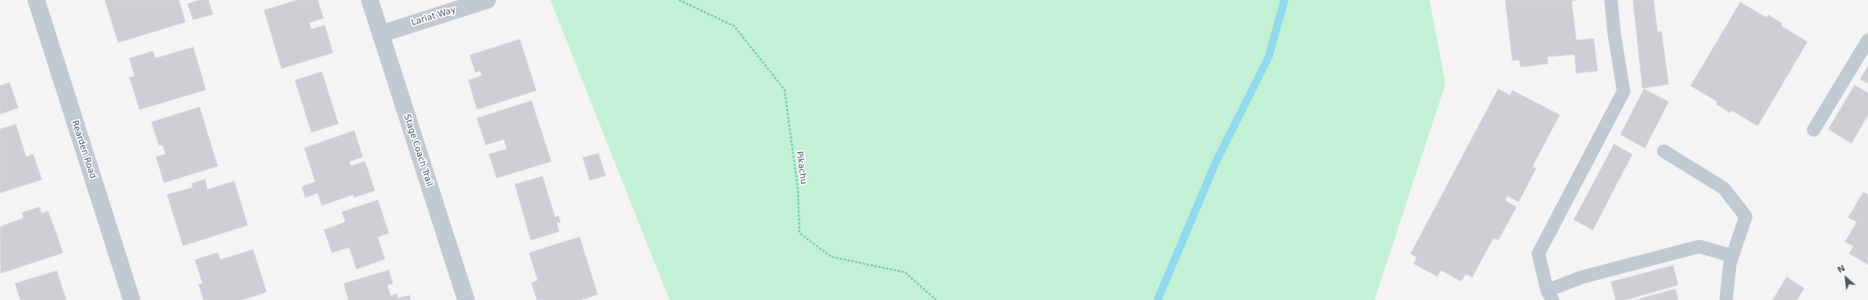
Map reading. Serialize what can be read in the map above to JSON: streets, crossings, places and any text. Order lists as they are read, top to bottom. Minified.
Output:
{"streets":{"street":["Lariat Way","Rearden Road","Stage Coach Trail"],"path":["Pikachu"]},"crossings":[["Lariat Way","Stage Coach Trail"]],"north":"top left"}
